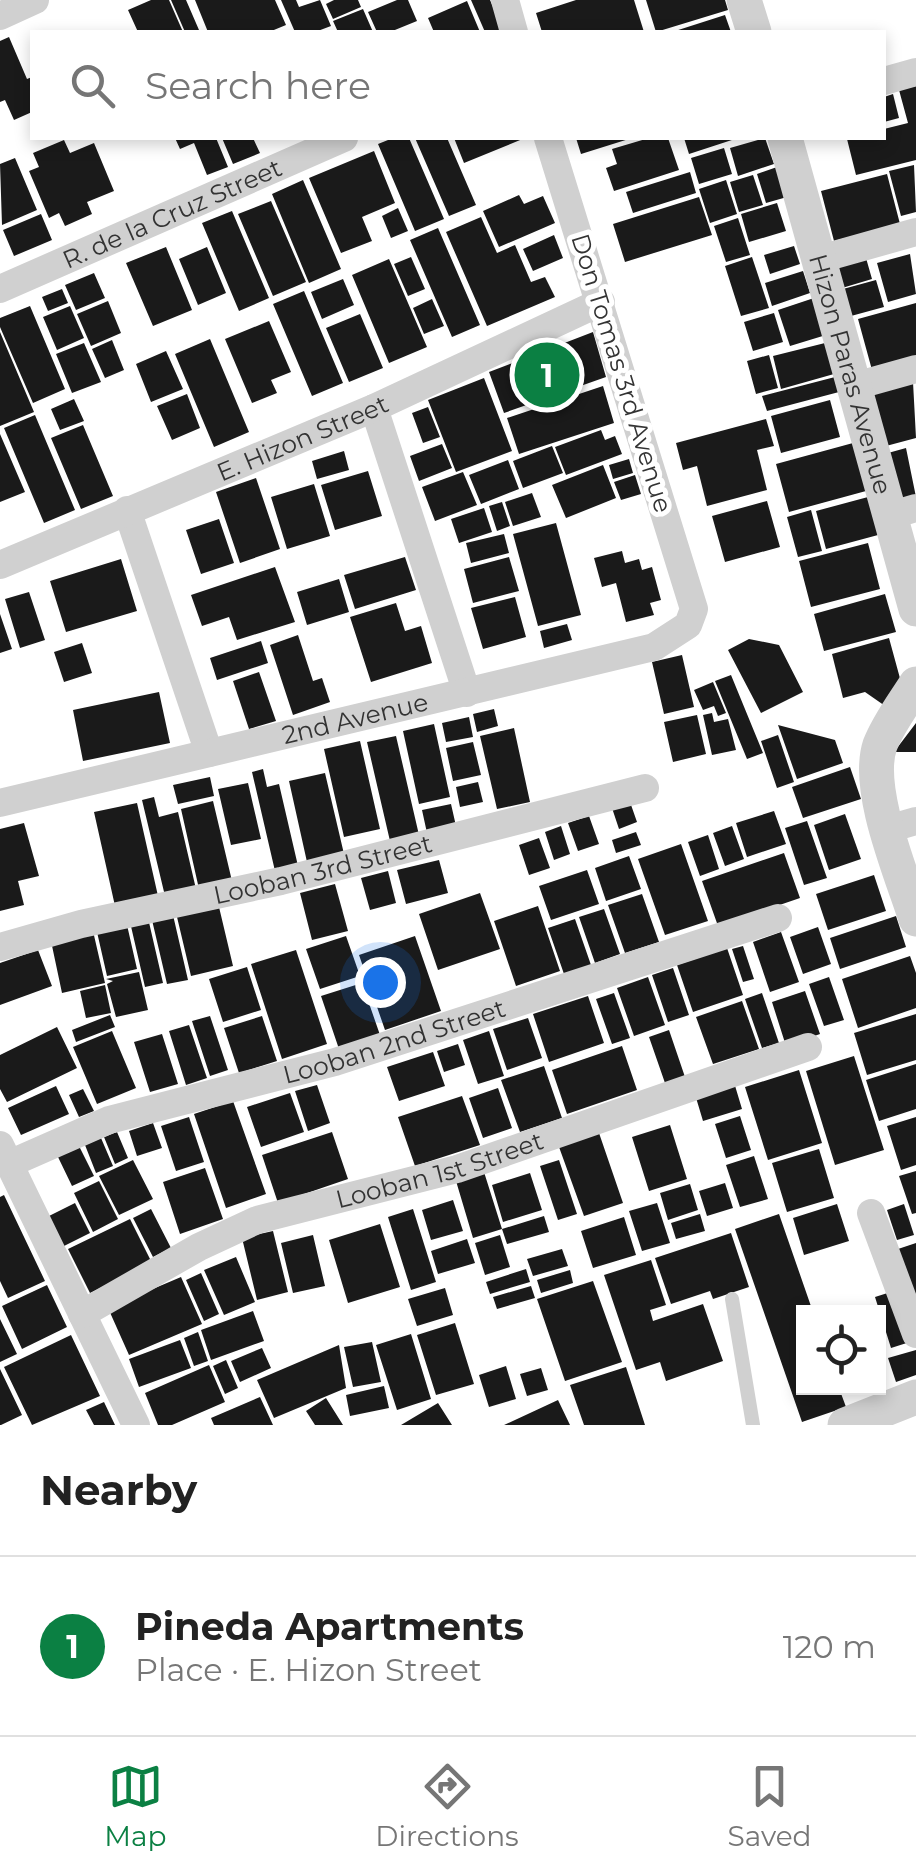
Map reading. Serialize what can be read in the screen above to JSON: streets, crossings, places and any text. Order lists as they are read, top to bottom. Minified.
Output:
{"streets":{"street":["R. de la Cruz Street","Don Tomas 3rd Avenue","Hizon Paras Avenue","E. Hizon Street","2nd Avenue","Looban 3rd Street","Looban 2nd Street","Looban 1st Street"]},"crossings":[["Don Tomas 3rd Avenue","E. Hizon Street"],["Don Tomas 3rd Avenue","2nd Avenue"]],"page":{"search":"Search here","pins":"1","heading":"Nearby","list":[{"mark":"1","name":"Pineda Apartments","note":"Place · E. Hizon Street","value":"120 m"}],"nav":["Map","Directions","Saved"]}}
